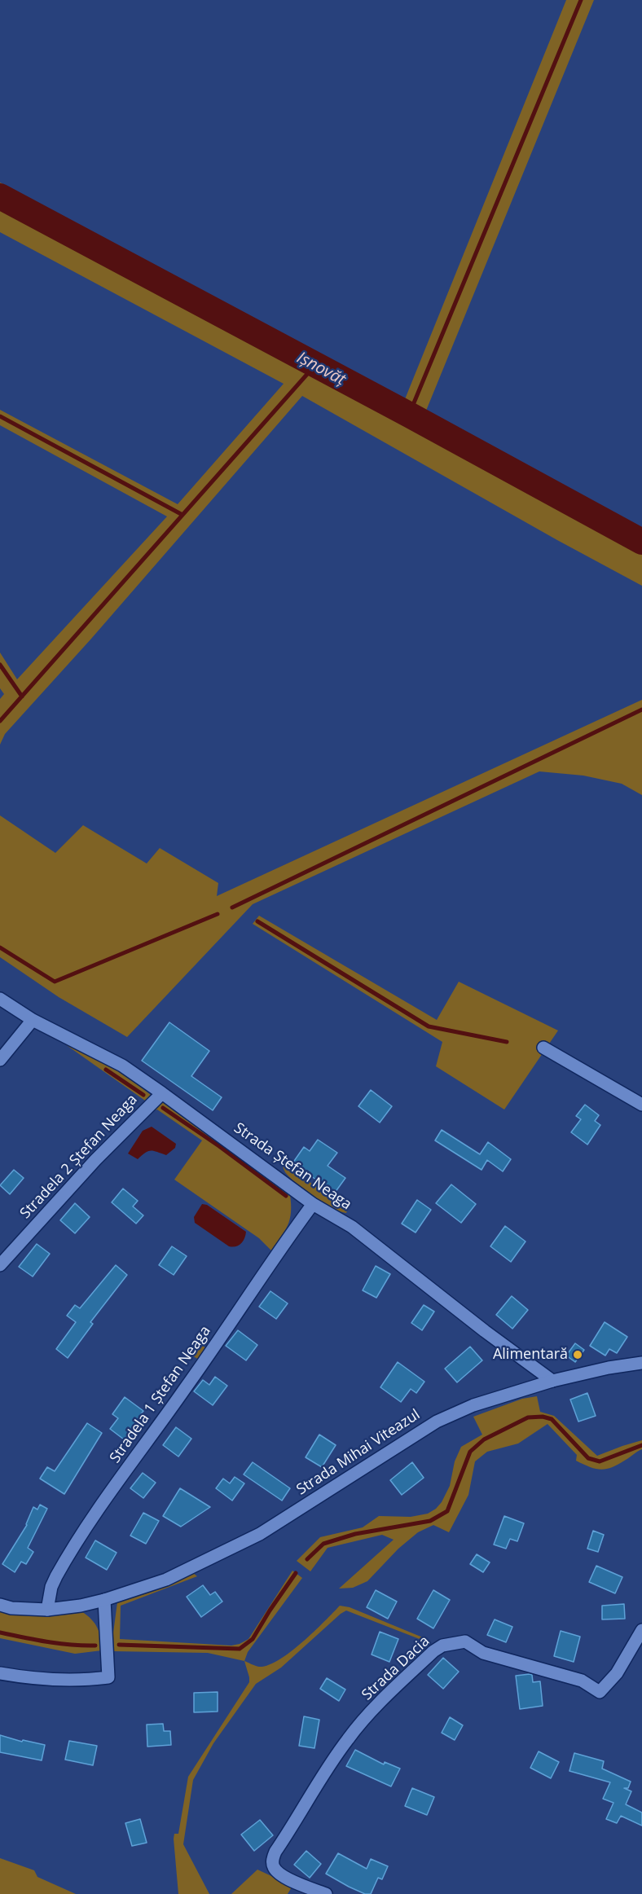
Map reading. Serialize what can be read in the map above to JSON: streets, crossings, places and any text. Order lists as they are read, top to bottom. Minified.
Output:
{"streets":{"street":["Stradela 2 Ștefan Neaga","Strada Ștefan Neaga","Stradela 1 Ștefan Neaga","Strada Mihai Viteazul","Strada Dacia"]},"crossings":[["Stradela 2 Ștefan Neaga","Strada Ștefan Neaga"],["Strada Ștefan Neaga","Stradela 1 Ștefan Neaga"],["Strada Ștefan Neaga","Strada Mihai Viteazul"],["Stradela 1 Ștefan Neaga","Strada Mihai Viteazul"]],"water":["Ișnovăț"],"places":["Alimentară"]}
